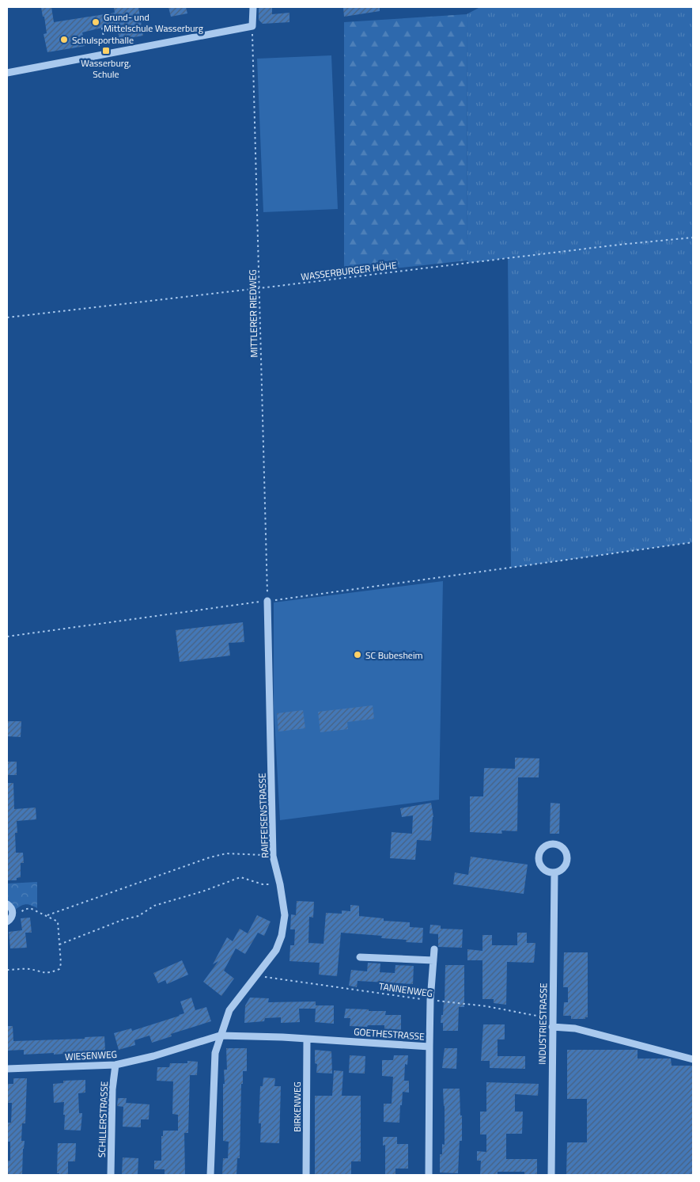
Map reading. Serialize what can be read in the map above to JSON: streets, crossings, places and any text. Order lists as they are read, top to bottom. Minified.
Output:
{"streets":{"street":["RAIFFEISENSTRASSE","INDUSTRIESTRASSE","GOETHESTRASSE","WIESENWEG","BIRKENWEG","SCHILLERSTRASSE"],"path":["WASSERBURGER HÖHE","MITTLERER RIEDWEG","TANNENWEG"]},"crossings":[["WASSERBURGER HÖHE","MITTLERER RIEDWEG"],["MITTLERER RIEDWEG","RAIFFEISENSTRASSE"],["RAIFFEISENSTRASSE","TANNENWEG"],["RAIFFEISENSTRASSE","GOETHESTRASSE"],["RAIFFEISENSTRASSE","WIESENWEG"],["TANNENWEG","INDUSTRIESTRASSE"],["GOETHESTRASSE","WIESENWEG"],["GOETHESTRASSE","BIRKENWEG"],["WIESENWEG","SCHILLERSTRASSE"]],"places":{"other":["Grund- und Mittelschule Wasserburg","Schulsporthalle","SC Bubesheim"],"transit":["Wasserburg, Schule"]}}
